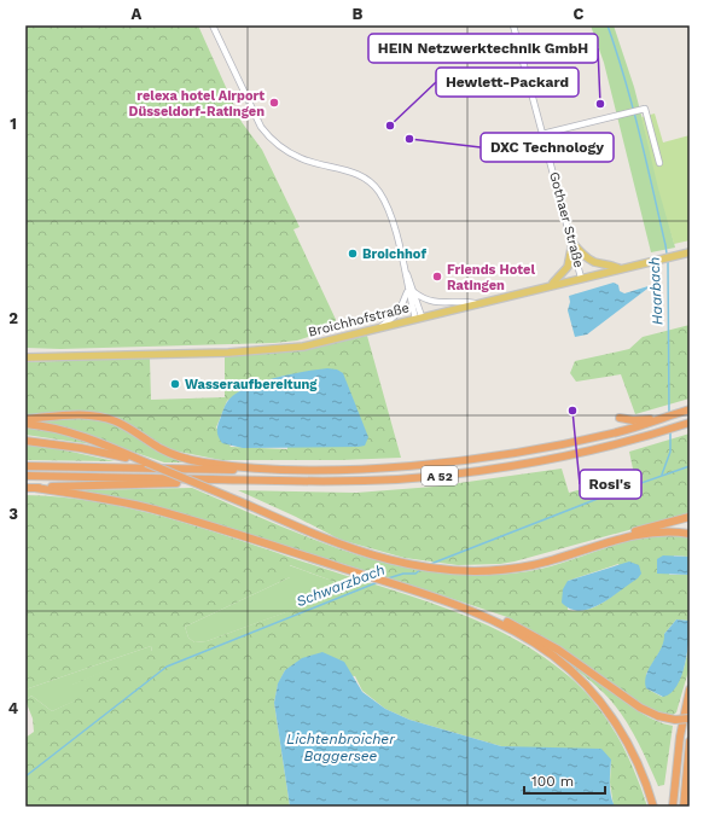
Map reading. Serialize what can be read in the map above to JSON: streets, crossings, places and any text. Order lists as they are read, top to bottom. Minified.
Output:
{"streets":{"highway":["A 52"],"main road":["Broichhofstraße"],"street":["Gothaer Straße"]},"crossings":[["Gothaer Straße","Broichhofstraße"]],"water":["Haarbach","Schwarzbach","Lichtenbroicher Baggersee"],"places":["relexa hotel Airport Düsseldorf-Ratingen","HEIN Netzwerktechnik GmbH","Hewlett-Packard","DXC Technology","Broichhof","Friends Hotel Ratingen","Wasseraufbereitung","Rosi's"],"scale_bar":"100 m","grid":{"columns":["A","B","C"],"rows":["1","2","3","4"]}}
